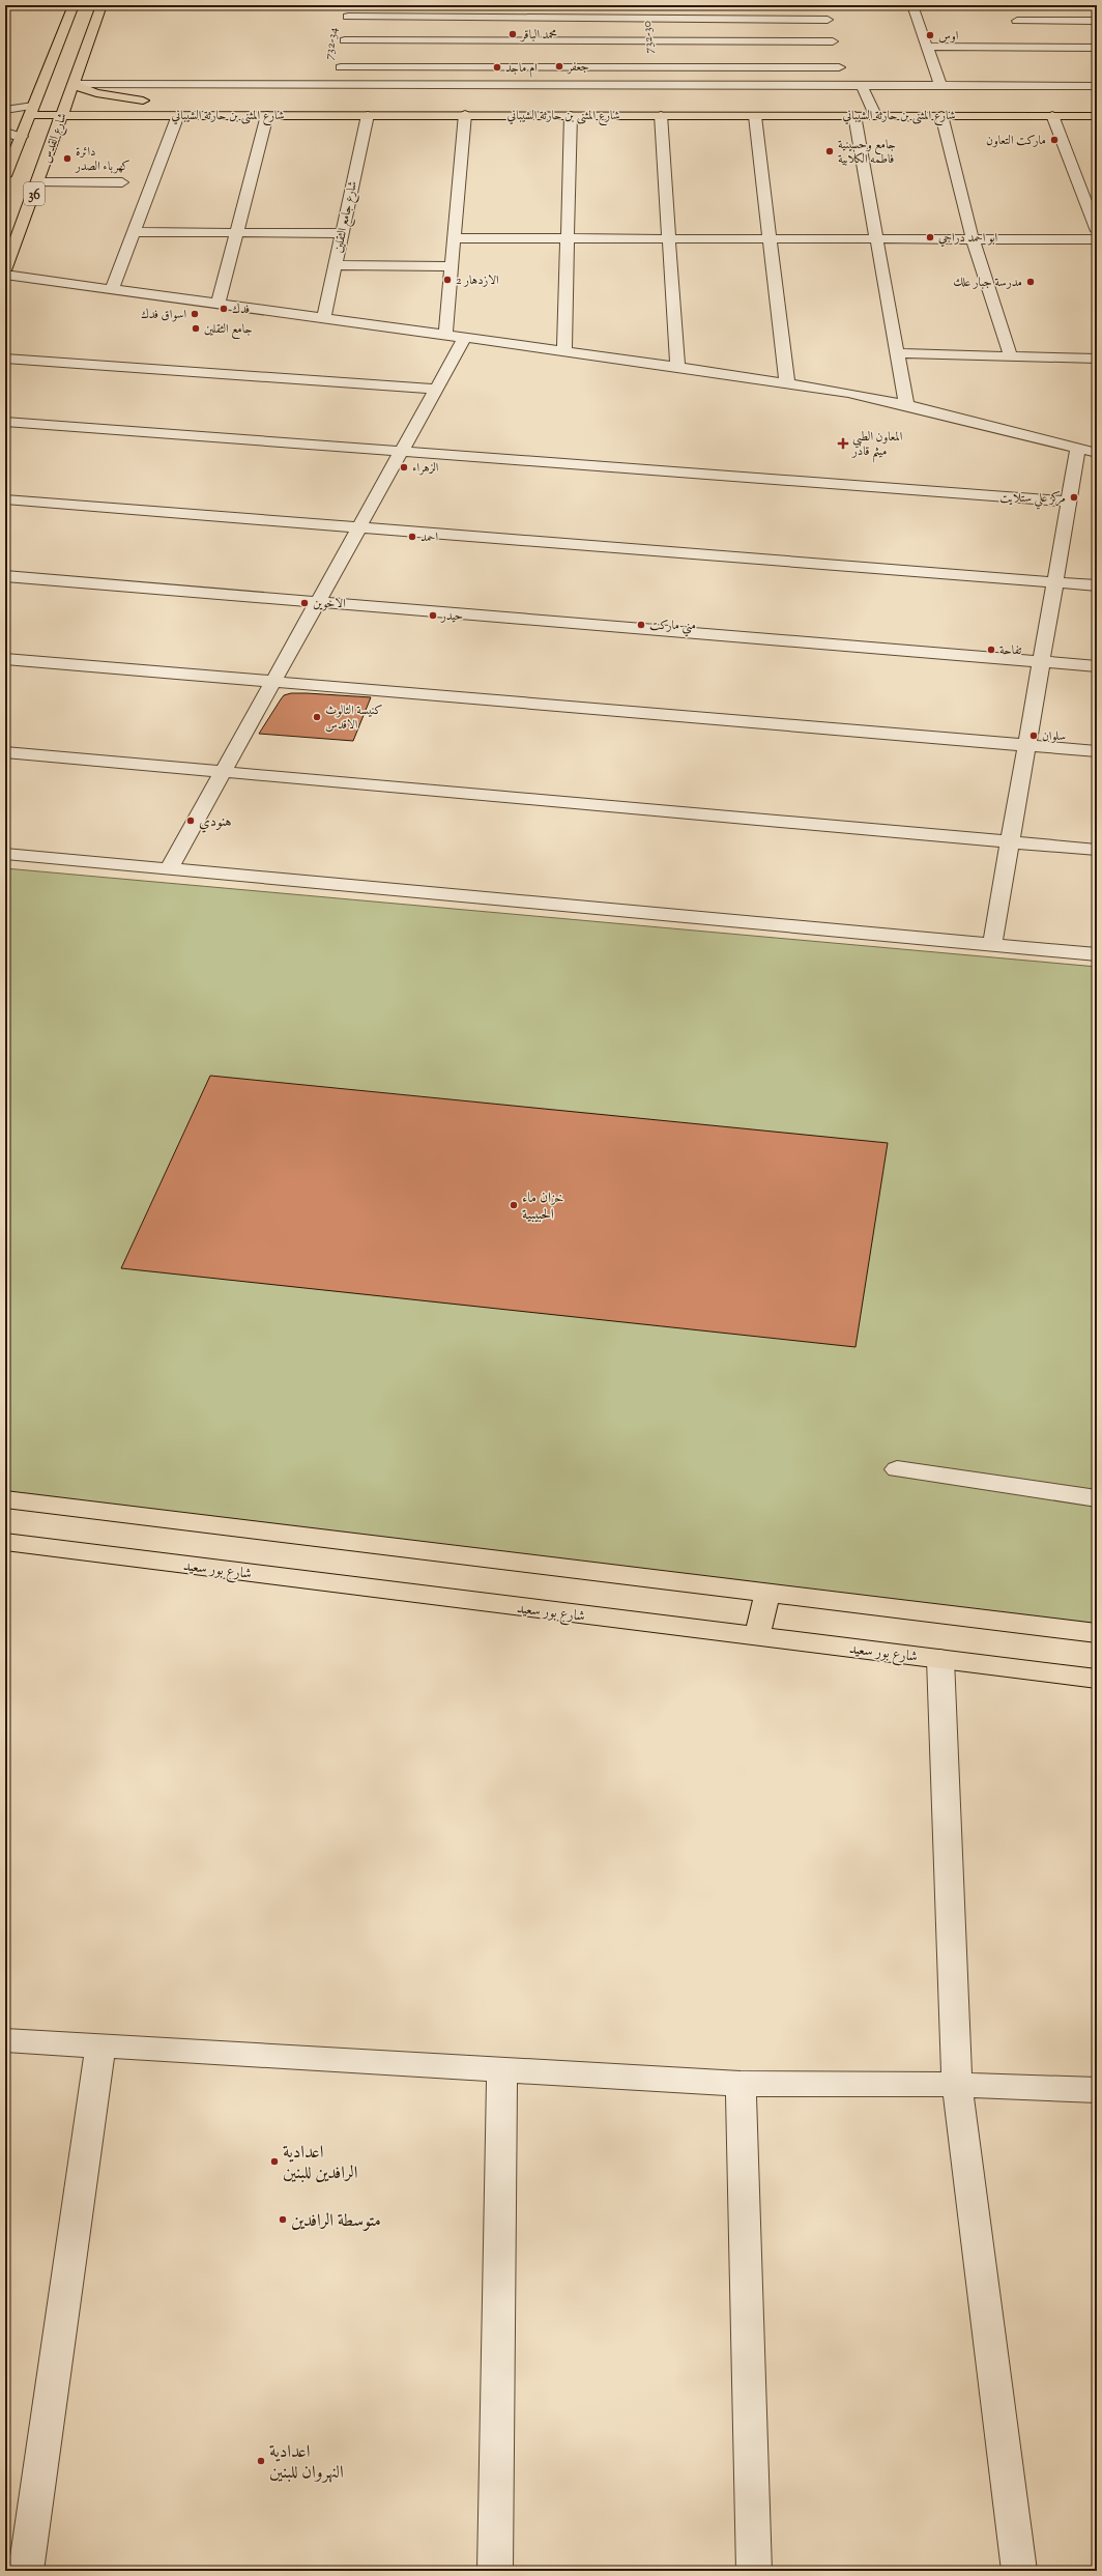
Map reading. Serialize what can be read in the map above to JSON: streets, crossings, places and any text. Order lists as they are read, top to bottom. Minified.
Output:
{"streets":{"main road":["شارع المثنى بن حارثة الشيباني","شارع القدس","36","شارع بور سعيد"],"street":["732-30","732-34","شارع جامع الثقلين"]},"crossings":[["شارع المثنى بن حارثة الشيباني","شارع القدس"],["شارع المثنى بن حارثة الشيباني","36"],["شارع المثنى بن حارثة الشيباني","شارع جامع الثقلين"]],"places":{"other":["محمد الباقر","اوس","جعفر","ام ماجد","ماركت التعاون","جامع وحسينية فاطمه الكلابية","دائرة كهرباء الصدر","ابو احمد دراجي","الازدهار 2","مدرسة جبار علك","فدك","اسواق فدك","جامع الثقلين","الزهراء","مركز علي ستلايت","احمد","الاخوين","حيدر","مني ماركت","تفاحة","كنيسة الثالوث الاقدس","سلوان","هنودي","خزان ماء الحبيبية","اعدادية الرافدين للبنين","متوسطة الرافدين","اعدادية النهروان للبنين"],"health":["المعاون الطبي ميثم قادر"]}}
